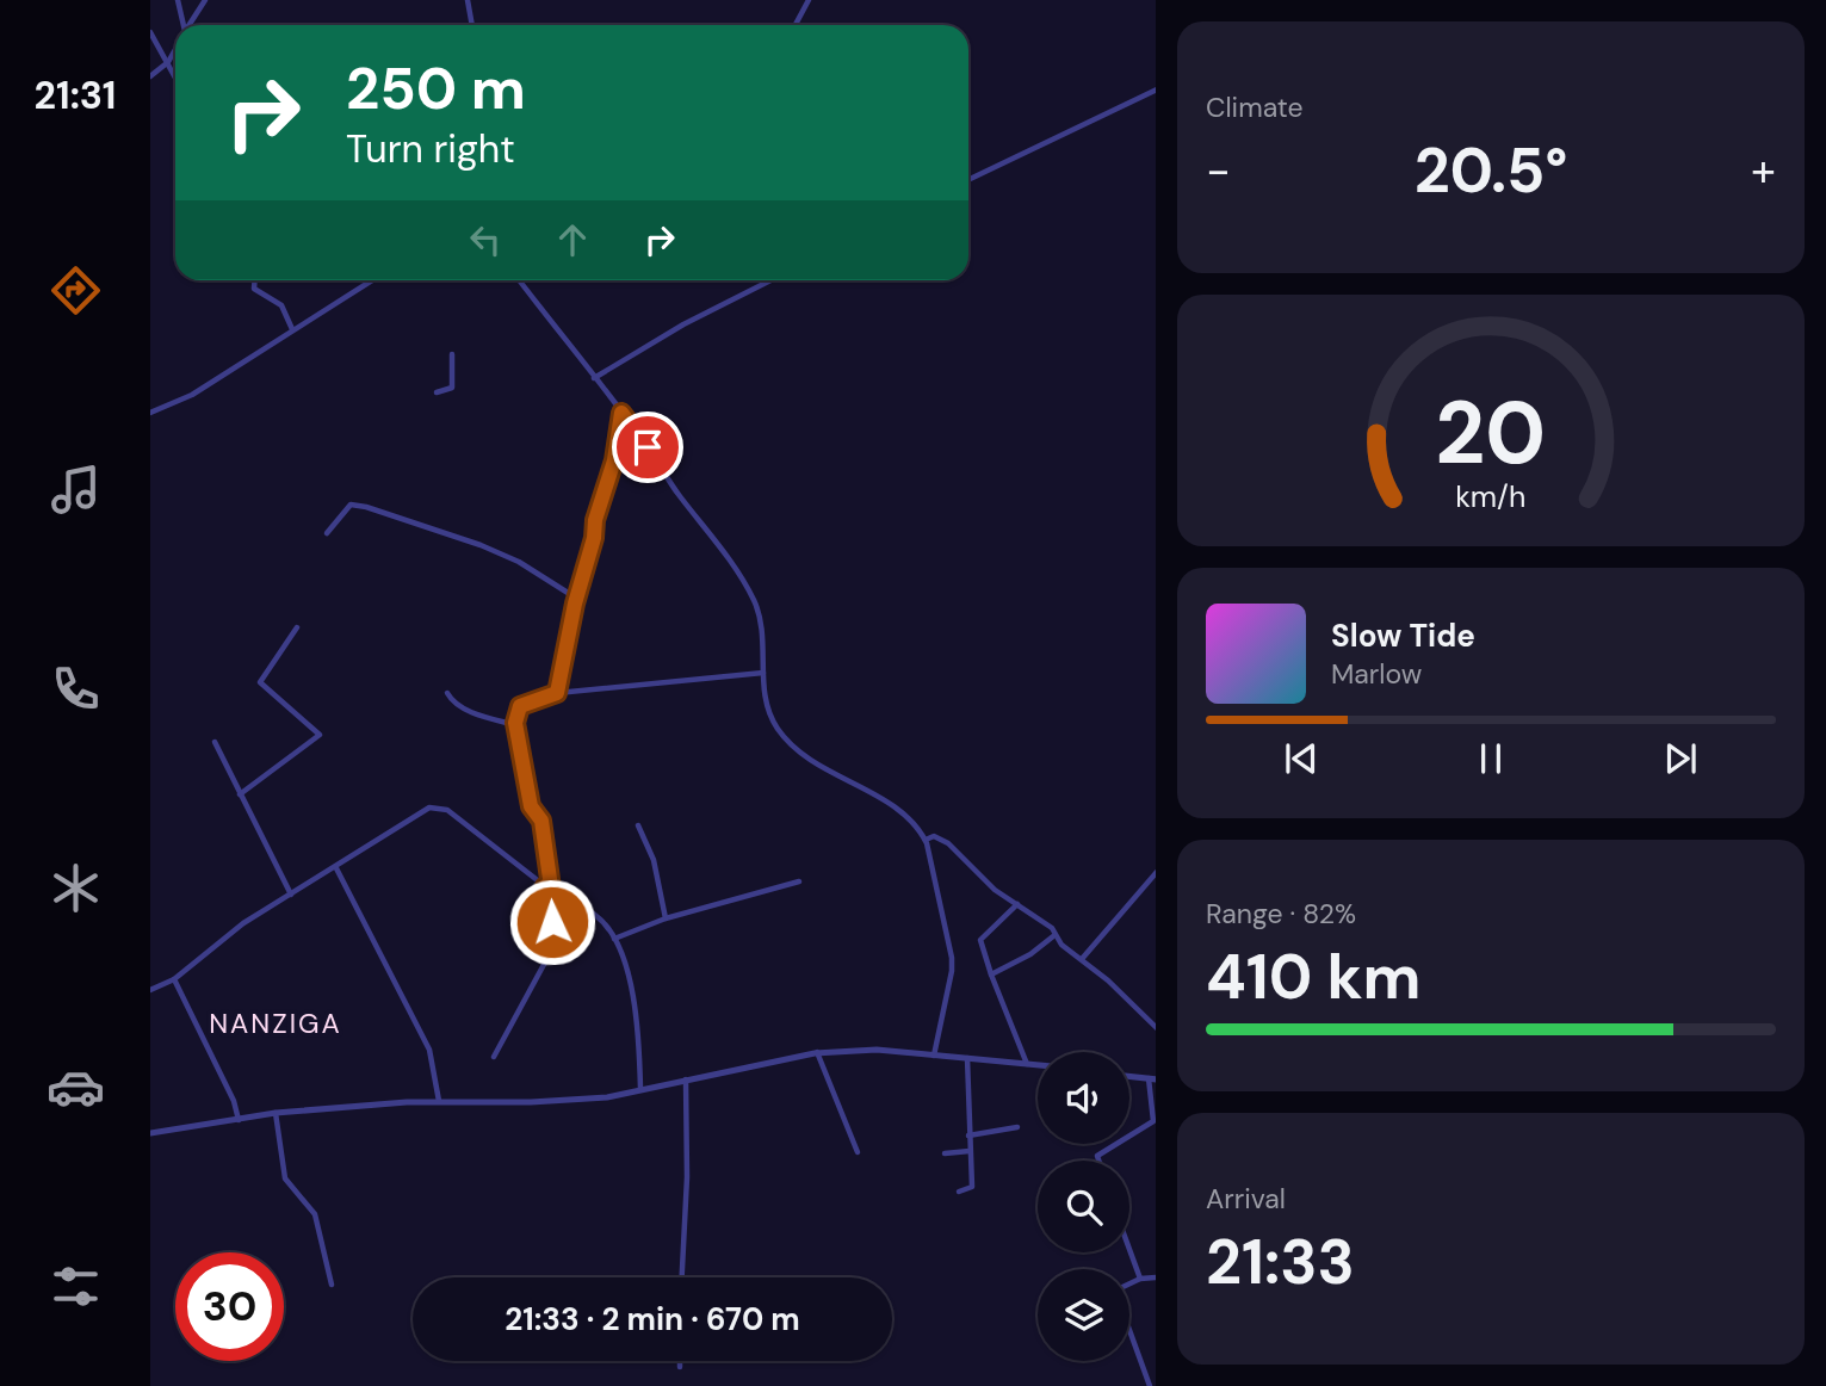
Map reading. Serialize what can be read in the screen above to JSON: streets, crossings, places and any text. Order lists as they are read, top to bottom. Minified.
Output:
{"districts":["NANZIGA"],"page":{"tabs":"21:31","tile":["Climate",["Range · 82%","410 km"],["Arrival","21:33"]],"turn":["250 m","Turn right"],"heat":["−","20.5°","+"],"song":["Slow Tide","Marlow"],"limit":"30","trip":"21:33 · 2 min · 670 m","gauge":["20","km/h"]}}
